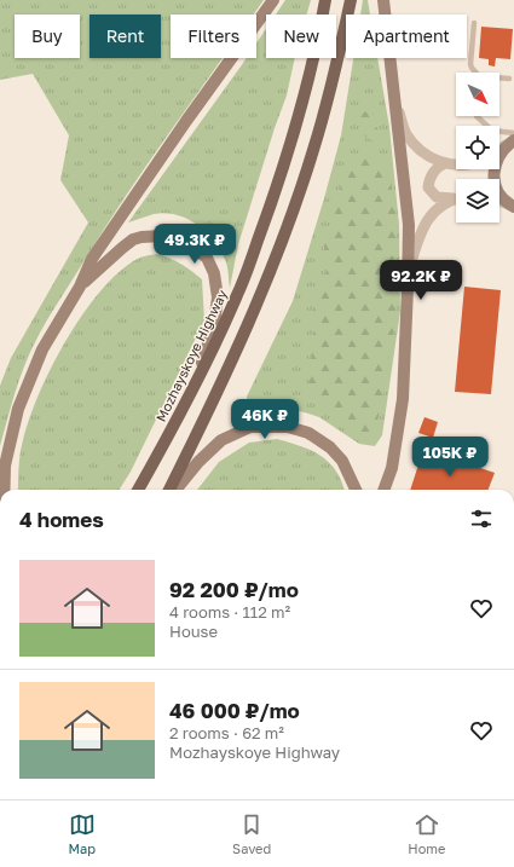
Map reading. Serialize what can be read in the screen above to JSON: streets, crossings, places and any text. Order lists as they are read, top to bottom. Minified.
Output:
{"streets":{"main road":["Mozhayskoye Highway"]},"north":"bottom right","page":{"chip":["Buy","Rent","Filters","New","Apartment"],"price":["49.3K ₽","92.2K ₽","46K ₽","105K ₽"],"heading":"4 homes","list":[{"name":"92 200 ₽/mo","note":"4 rooms · 112 m² · House"},{"name":"46 000 ₽/mo","note":"2 rooms · 62 m² · Mozhayskoye Highway"}],"tabs":["Map","Saved","Home"]}}
